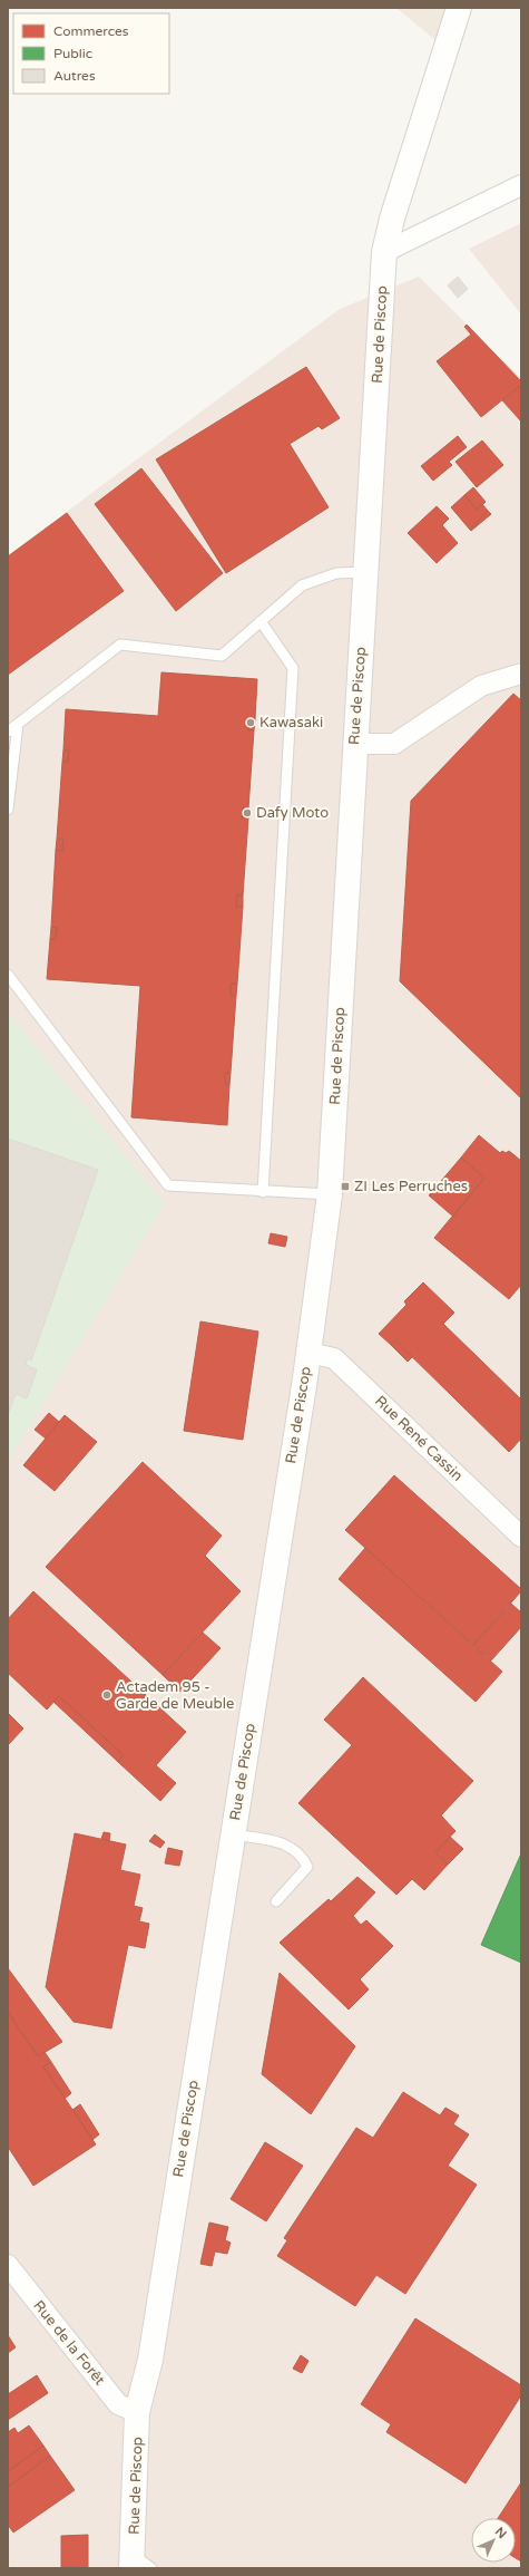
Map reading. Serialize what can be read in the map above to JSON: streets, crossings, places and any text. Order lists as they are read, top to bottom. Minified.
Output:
{"streets":{"street":["Rue de Piscop","Rue René Cassin","Rue de la Forêt"]},"crossings":[["Rue de Piscop","Rue René Cassin"],["Rue de Piscop","Rue de la Forêt"]],"places":{"other":["Kawasaki","Dafy Moto","Actadem 95 - Garde de Meuble"],"transit":["ZI Les Perruches"]},"legend":["Commerces","Public","Autres"],"north":"top right"}
